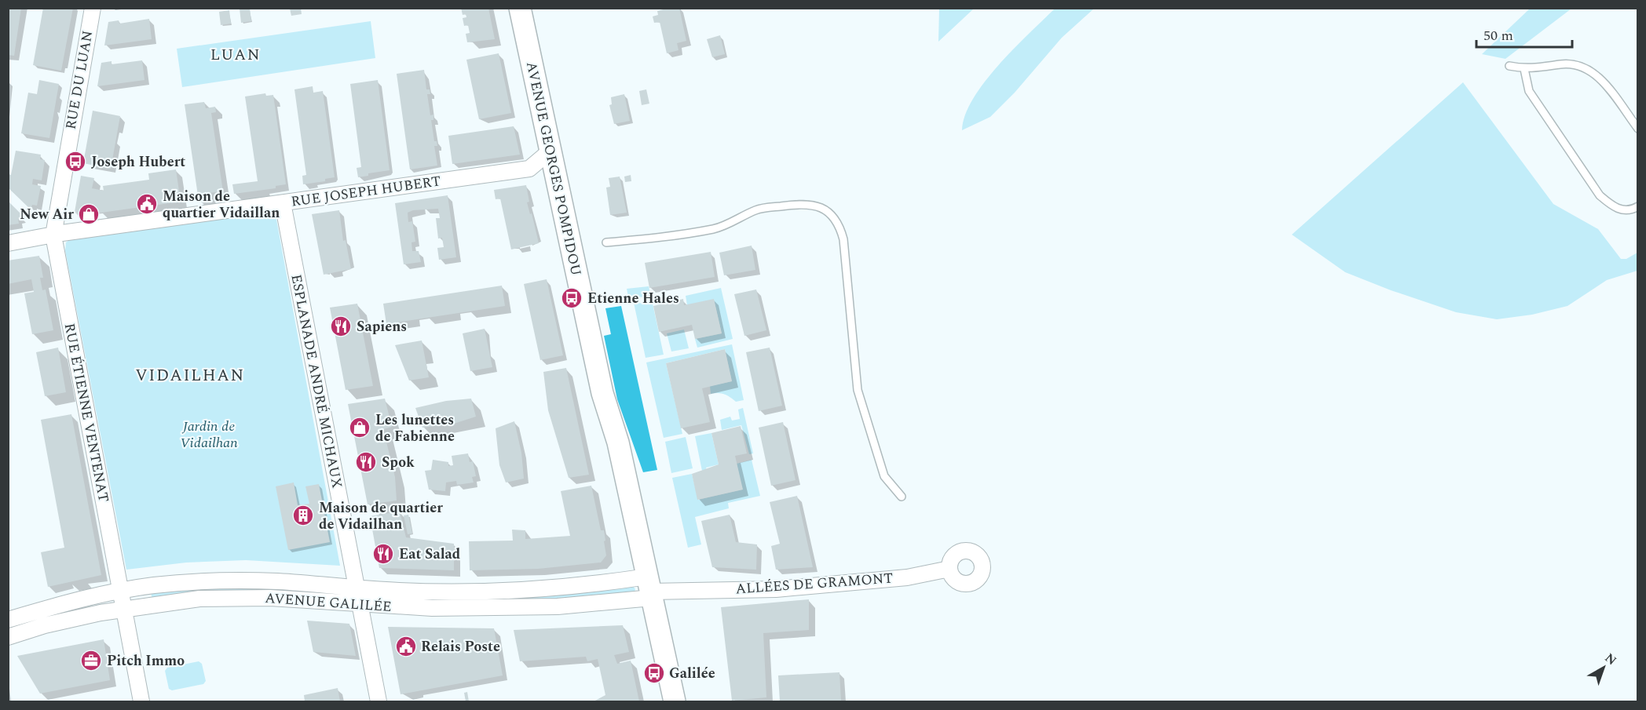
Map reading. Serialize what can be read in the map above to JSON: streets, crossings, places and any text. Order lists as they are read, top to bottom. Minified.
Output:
{"streets":{"main road":["AVENUE GEORGES POMPIDOU"],"street":["RUE DU LUAN","RUE JOSEPH HUBERT","ESPLANADE ANDRÉ MICHAUX","RUE ÉTIENNE VENTENAT","ALLÉES DE GRAMONT","AVENUE GALILÉE"]},"crossings":[["RUE DU LUAN","RUE JOSEPH HUBERT"],["RUE DU LUAN","RUE ÉTIENNE VENTENAT"],["AVENUE GEORGES POMPIDOU","RUE JOSEPH HUBERT"],["AVENUE GEORGES POMPIDOU","ALLÉES DE GRAMONT"],["AVENUE GEORGES POMPIDOU","AVENUE GALILÉE"],["RUE JOSEPH HUBERT","ESPLANADE ANDRÉ MICHAUX"],["RUE JOSEPH HUBERT","RUE ÉTIENNE VENTENAT"],["ESPLANADE ANDRÉ MICHAUX","AVENUE GALILÉE"],["RUE ÉTIENNE VENTENAT","AVENUE GALILÉE"],["ALLÉES DE GRAMONT","AVENUE GALILÉE"]],"districts":["LUAN","VIDAILHAN"],"parks":["Jardin de Vidailhan"],"places":{"bus stop":["Joseph Hubert","Etienne Hales","Galilée"],"public building":["Maison de quartier Vidaillan","Relais Poste"],"shop":["New Air","Les lunettes de Fabienne"],"restaurant":["Sapiens","Spok","Eat Salad"],"building":["Maison de quartier de Vidailhan"],"office":["Pitch Immo"]},"scale_bar":"50 m","north":"top right"}
